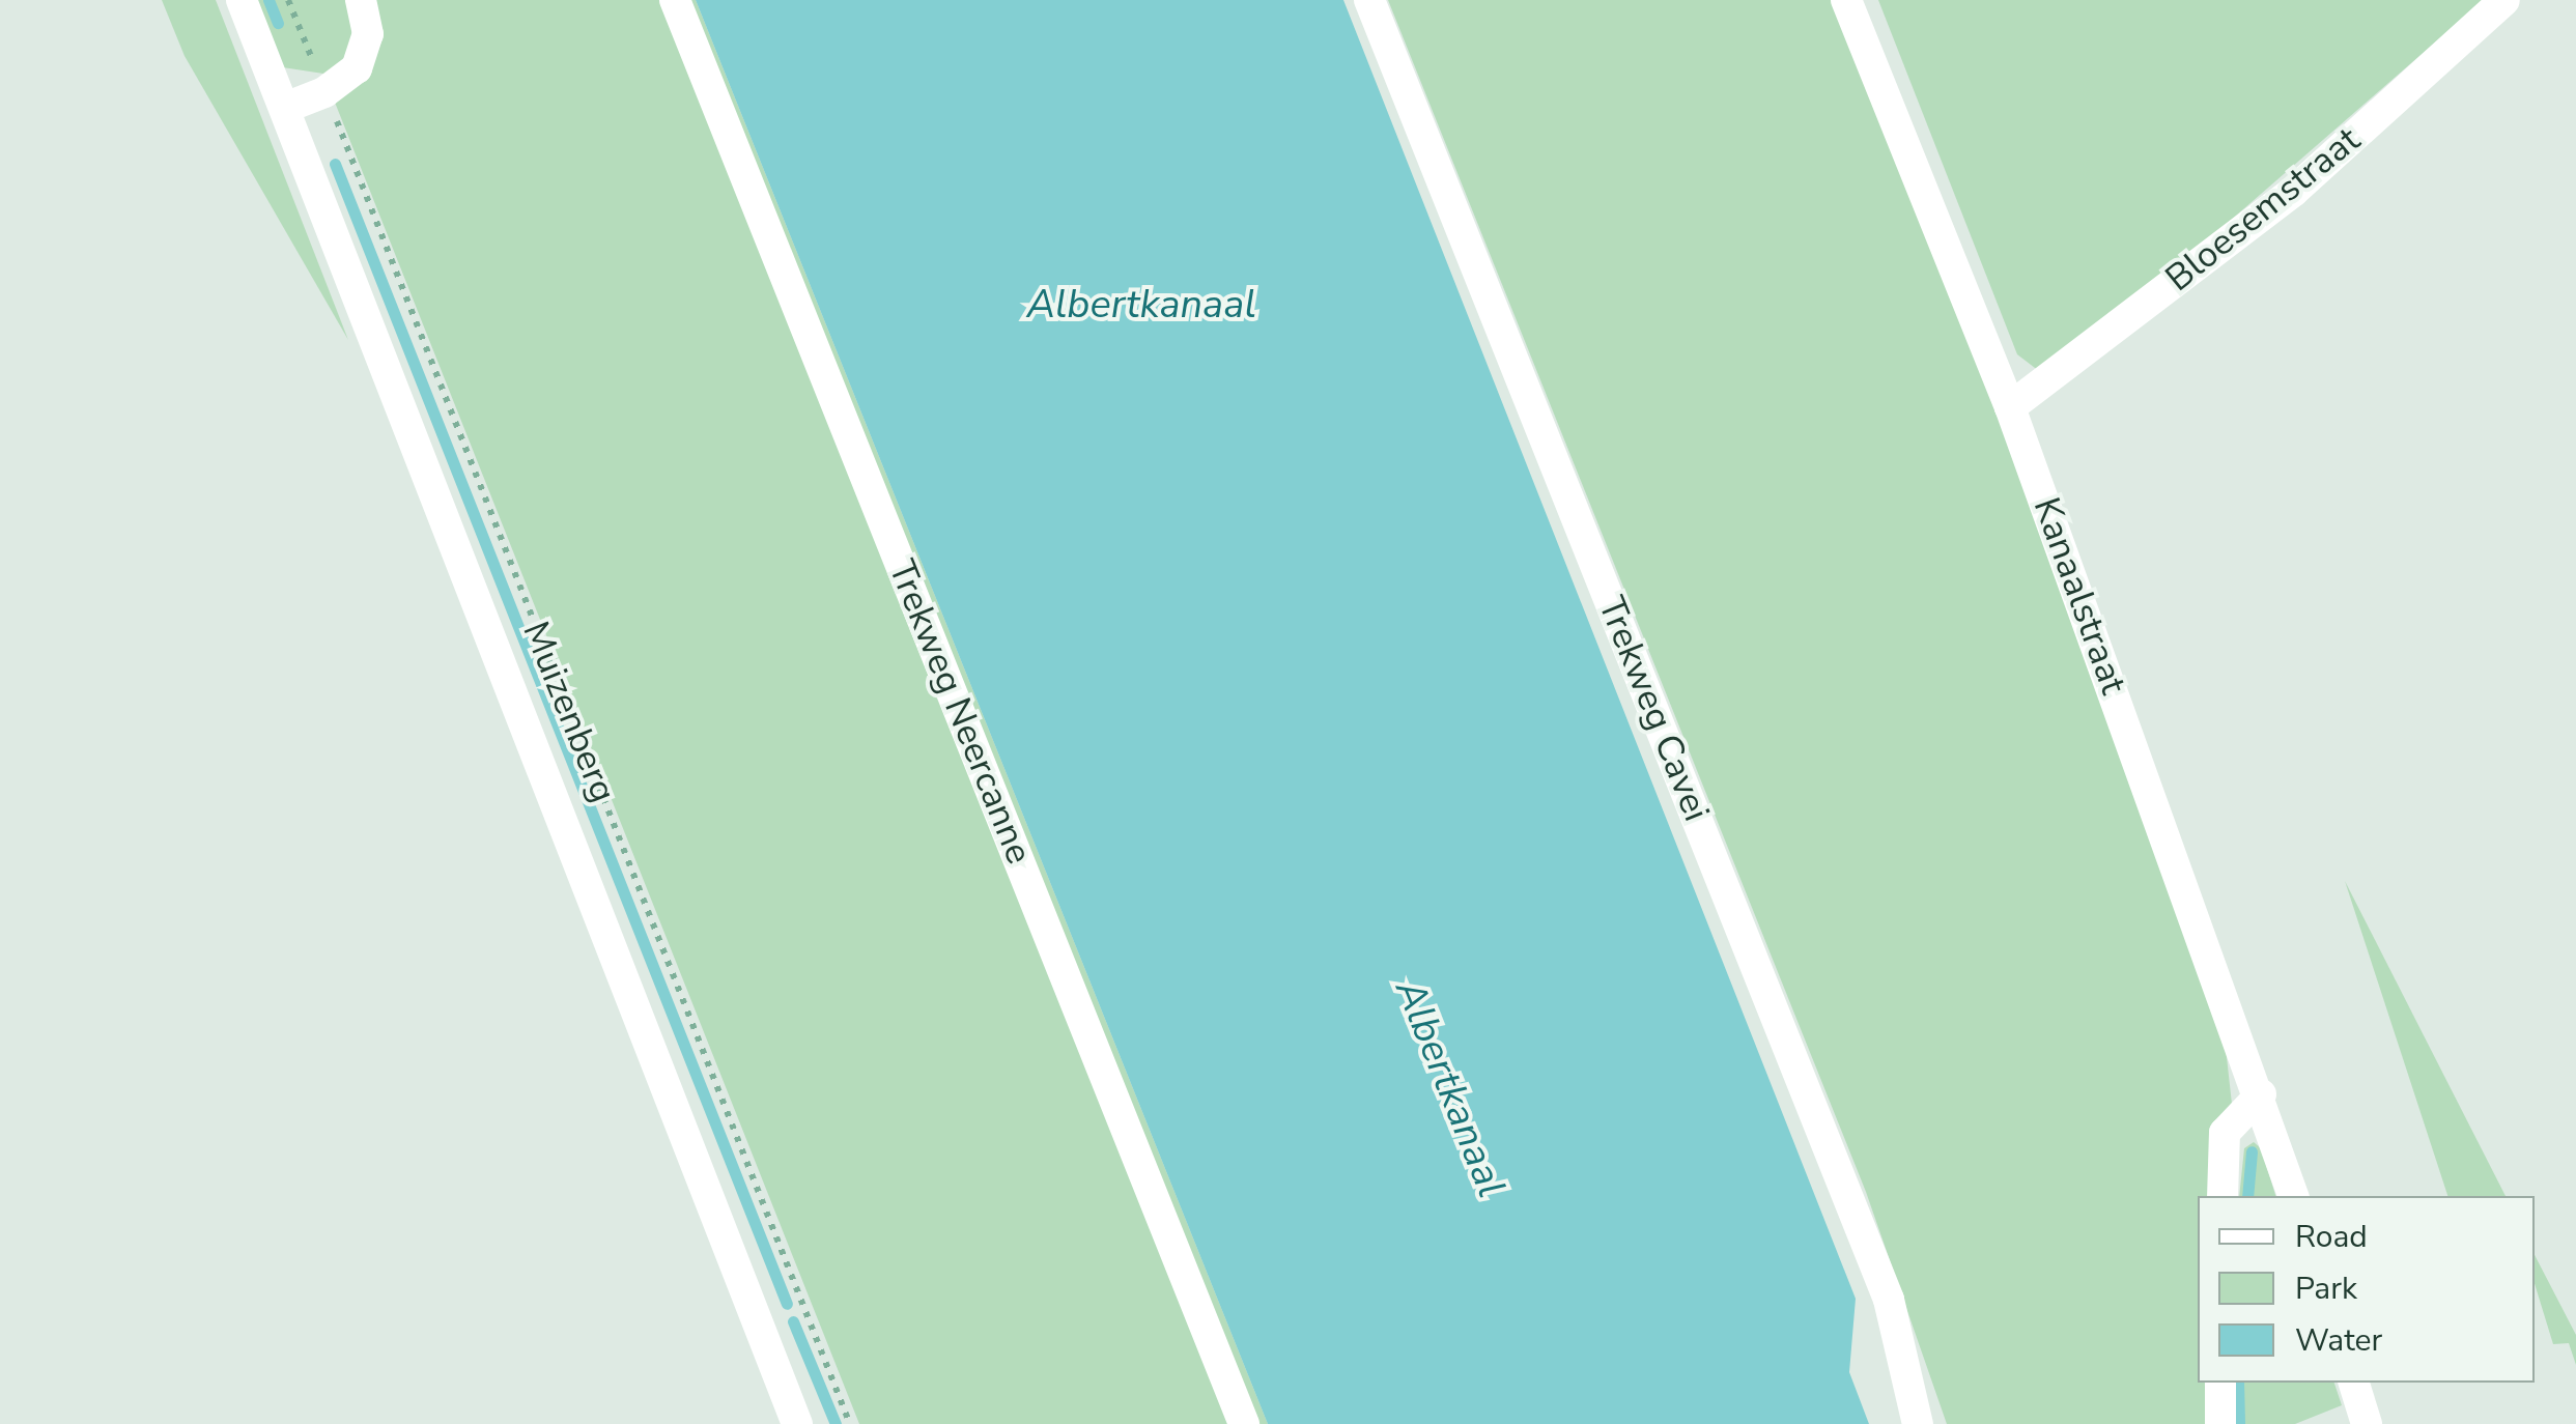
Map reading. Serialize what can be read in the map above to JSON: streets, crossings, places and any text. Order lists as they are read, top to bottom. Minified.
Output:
{"streets":{"street":["Bloesemstraat","Kanaalstraat","Trekweg Cavei","Muizenberg","Trekweg Neercanne"]},"crossings":[["Bloesemstraat","Kanaalstraat"]],"water":["Albertkanaal"],"legend":["Road","Park","Water"]}
